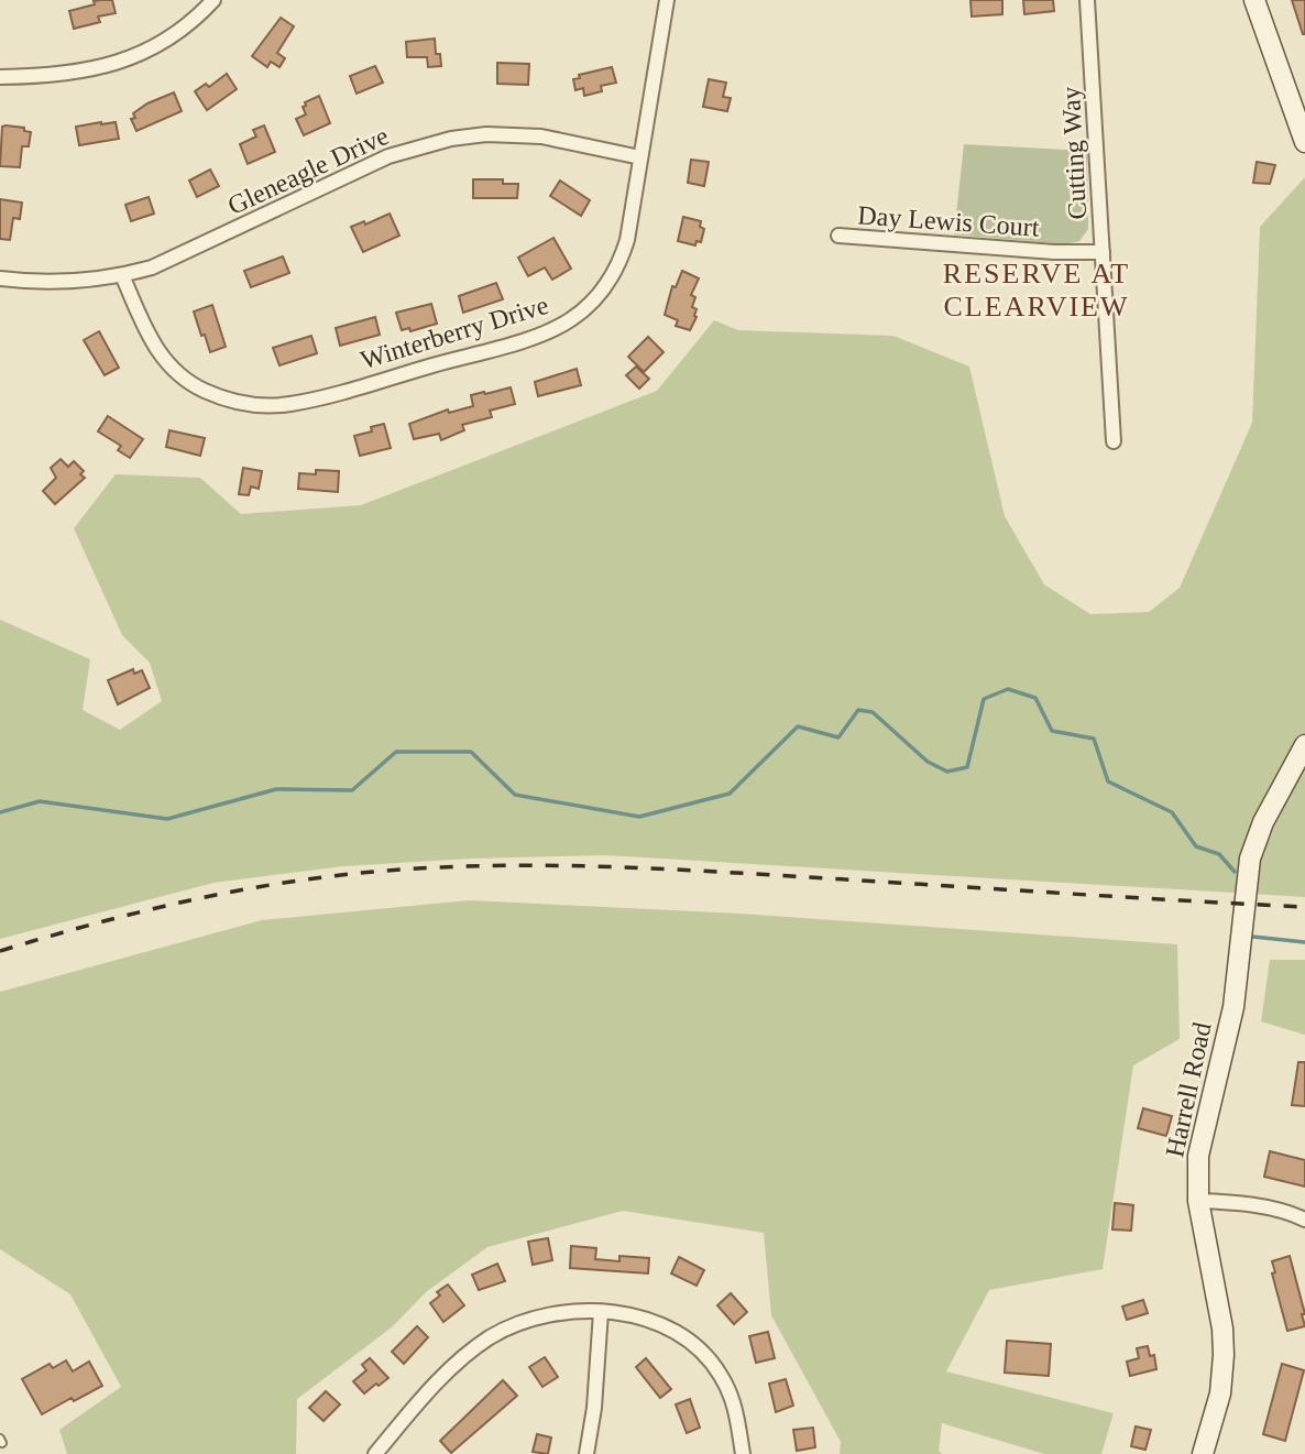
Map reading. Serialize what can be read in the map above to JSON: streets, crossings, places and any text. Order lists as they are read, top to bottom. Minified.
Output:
{"streets":{"street":["Cutting Way","Gleneagle Drive","Day Lewis Court","Winterberry Drive","Harrell Road"]},"crossings":[["Cutting Way","Day Lewis Court"],["Gleneagle Drive","Winterberry Drive"]],"districts":["RESERVE AT CLEARVIEW"]}
